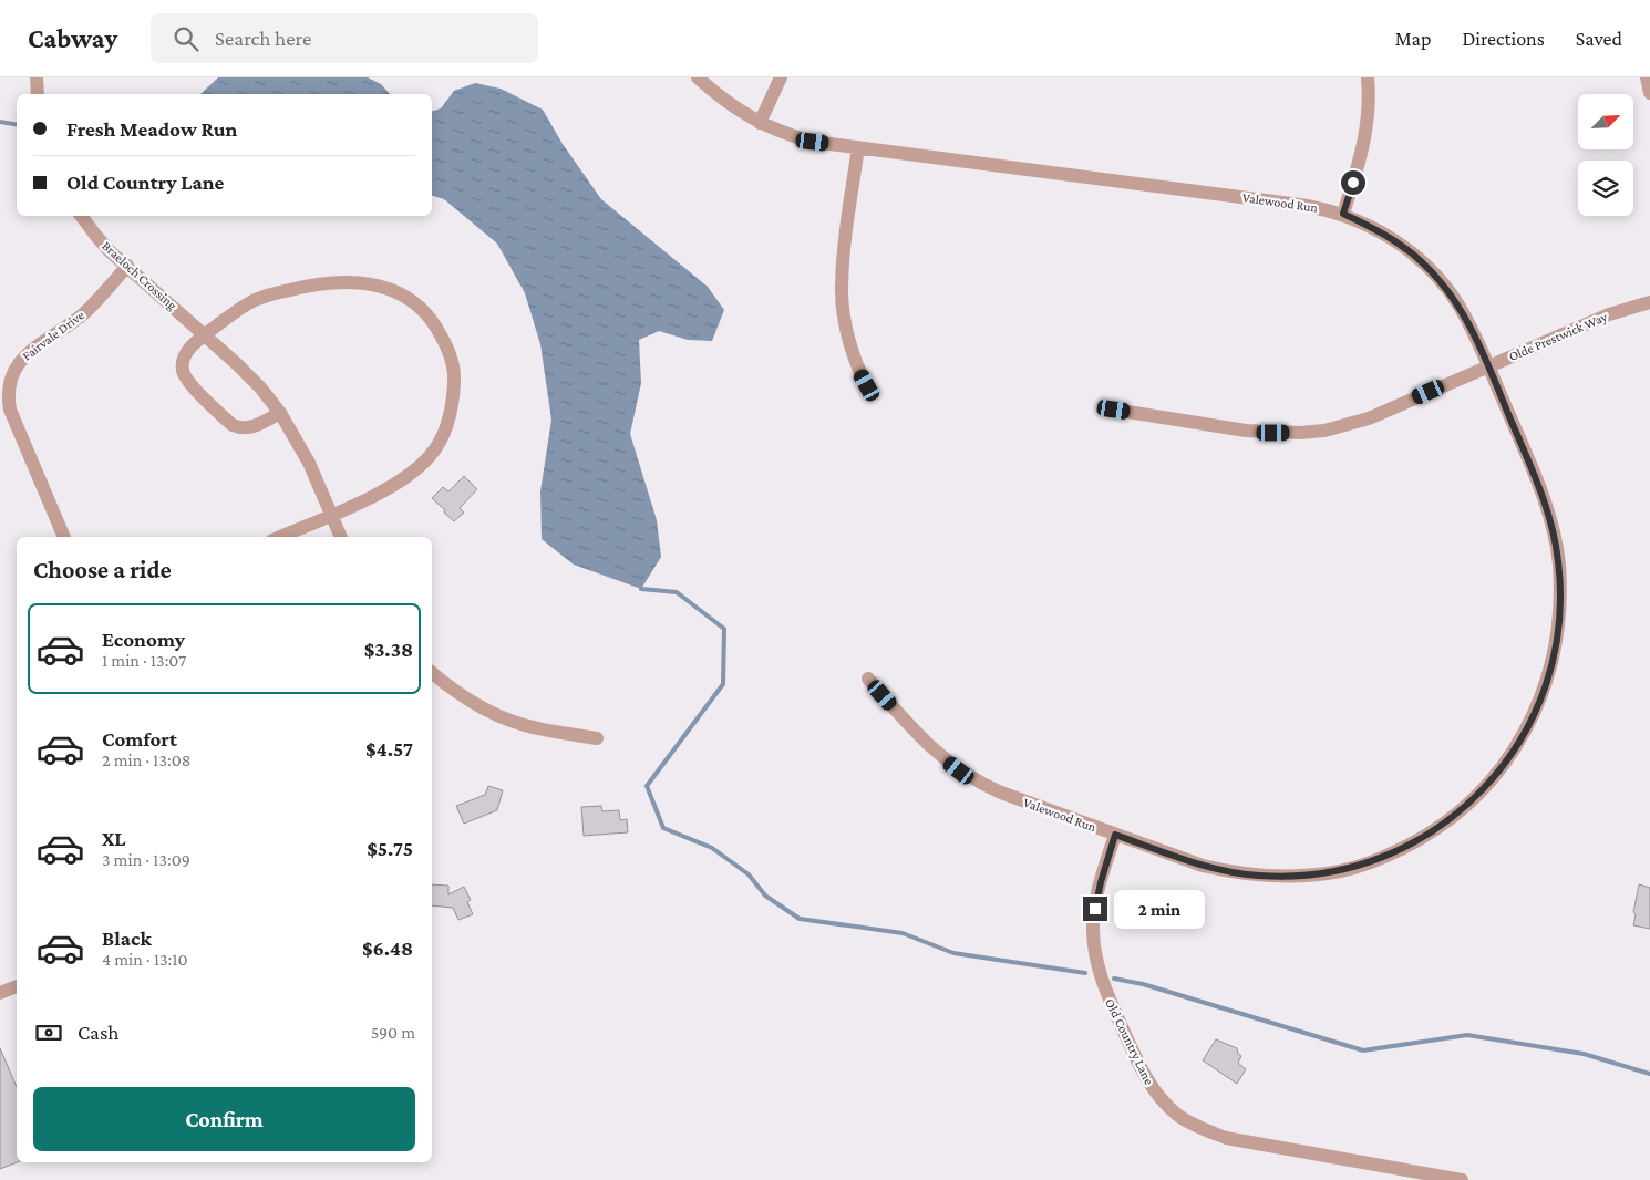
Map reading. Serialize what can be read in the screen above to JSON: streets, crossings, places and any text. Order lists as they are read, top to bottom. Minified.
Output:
{"streets":{"street":["Valewood Run","Braeloch Crossing","Fairvale Drive","Olde Prestwick Way","Old Country Lane"]},"crossings":[["Valewood Run","Olde Prestwick Way"],["Valewood Run","Old Country Lane"],["Braeloch Crossing","Fairvale Drive"]],"north":"top right","page":{"header":"Cabway","search":"Search here","nav":["Map","Directions","Saved"],"banner":["Fresh Meadow Run","Old Country Lane"],"heading":"Choose a ride","list":[{"name":"Economy","note":"1 min · 13:07","value":"$3.38"},{"name":"Comfort","note":"2 min · 13:08","value":"$4.57"},{"name":"XL","note":"3 min · 13:09","value":"$5.75"},{"name":"Black","note":"4 min · 13:10","value":"$6.48"}],"bubble":"2 min","pay":["Cash","590 m"],"buttons":"Confirm"}}
